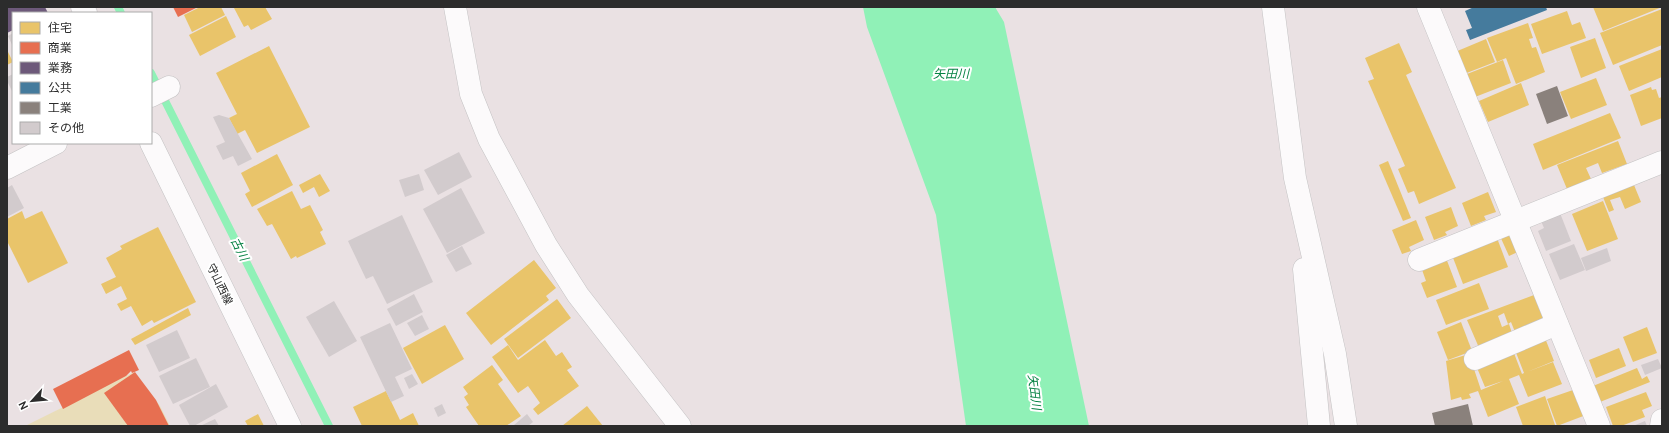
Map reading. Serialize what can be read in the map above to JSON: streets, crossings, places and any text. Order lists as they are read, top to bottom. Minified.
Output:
{"streets":{"street":["守山西線"]},"water":["矢田川","古川"],"legend":["住宅","商業","業務","公共","工業","その他"],"north":"bottom left"}
